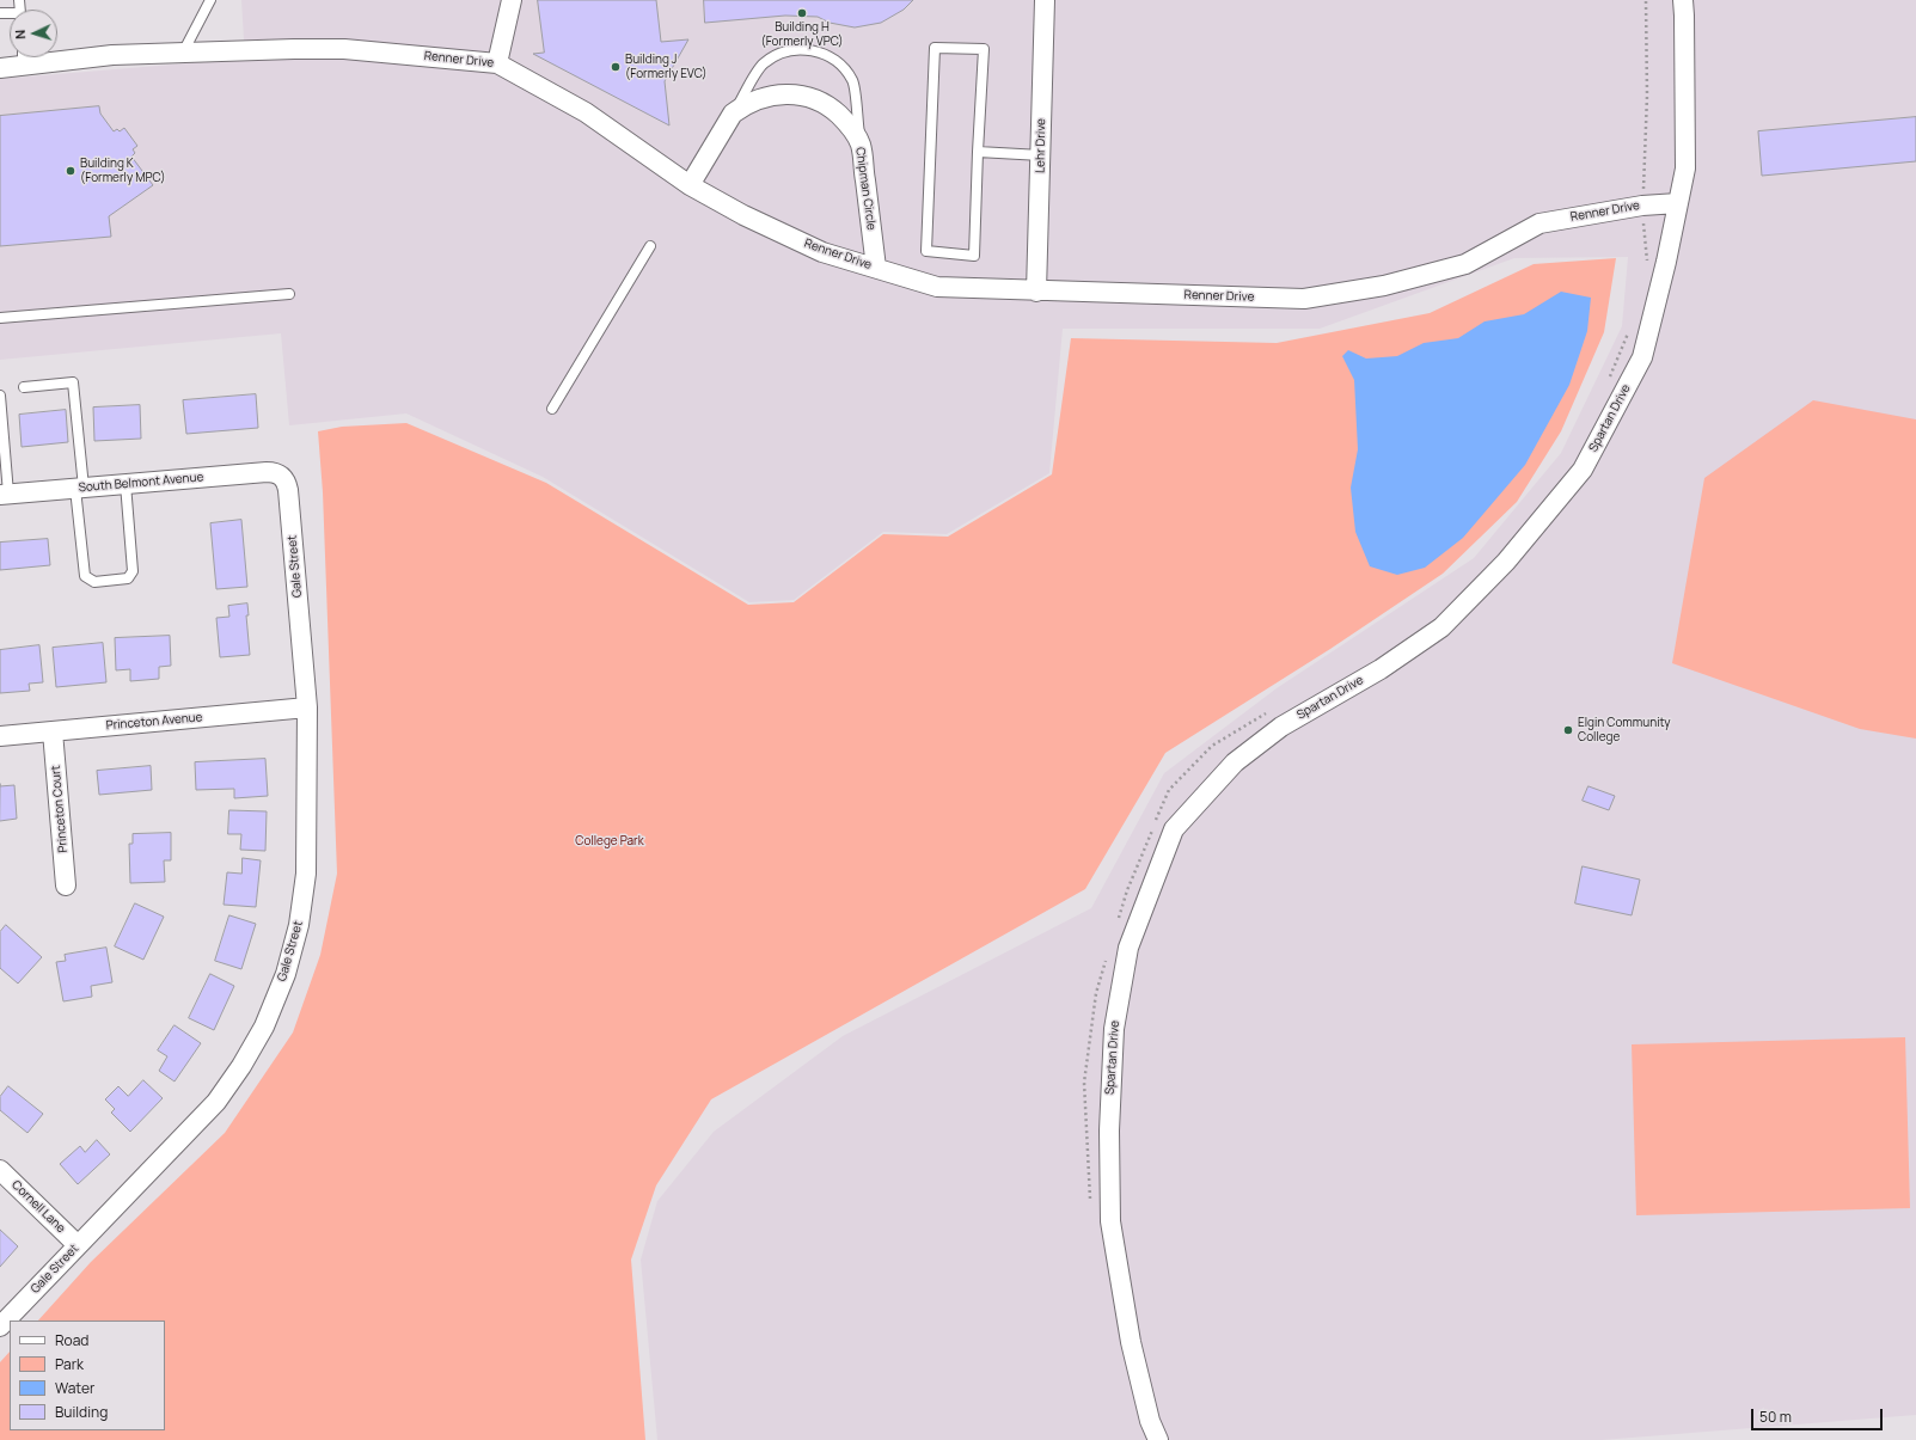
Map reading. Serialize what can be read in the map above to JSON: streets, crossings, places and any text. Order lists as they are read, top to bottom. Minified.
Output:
{"streets":{"street":["Renner Drive","Lehr Drive","Chipman Circle","Spartan Drive","South Belmont Avenue","Gale Street","Princeton Avenue","Princeton Court","Cornell Lane"]},"crossings":[["Renner Drive","Lehr Drive"],["Renner Drive","Chipman Circle"],["Renner Drive","Spartan Drive"],["South Belmont Avenue","Gale Street"],["Gale Street","Princeton Avenue"],["Gale Street","Cornell Lane"],["Princeton Avenue","Princeton Court"]],"parks":["College Park"],"places":["Building H (Formerly VPC)","Building J (Formerly EVC)","Building K (Formerly MPC)","Elgin Community College"],"legend":["Road","Park","Water","Building"],"scale_bar":"50 m","north":"left"}
